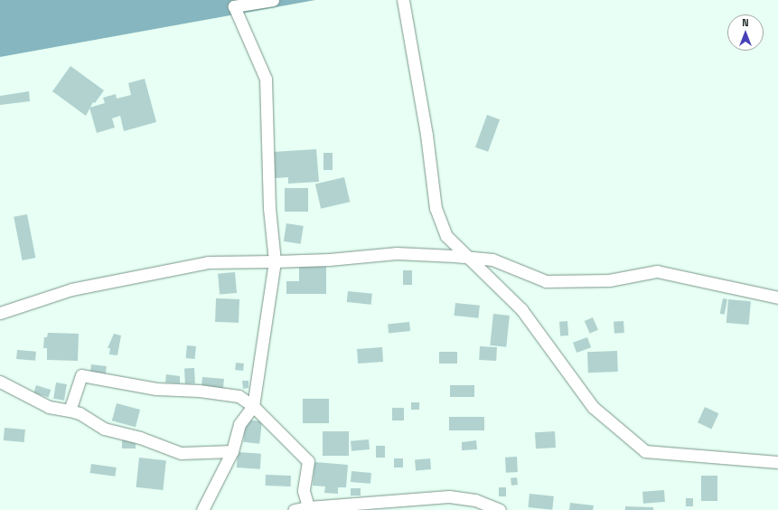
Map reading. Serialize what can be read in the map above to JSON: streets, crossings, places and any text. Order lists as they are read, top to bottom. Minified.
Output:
{"north":"top"}
